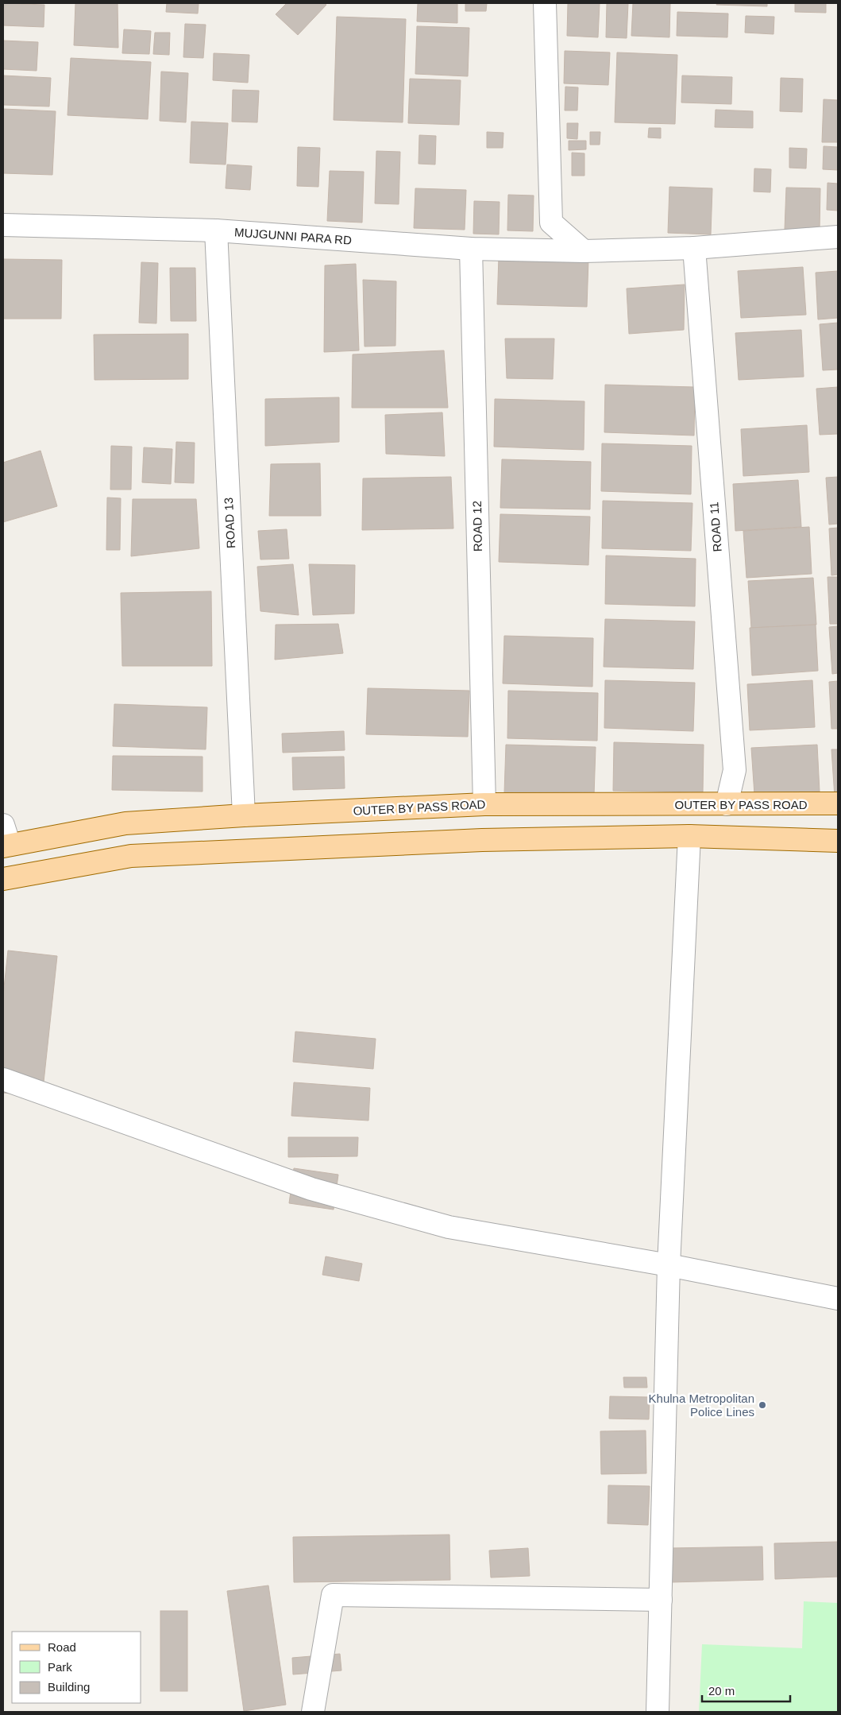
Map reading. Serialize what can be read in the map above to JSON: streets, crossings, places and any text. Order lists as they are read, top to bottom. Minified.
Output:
{"streets":{"main road":["OUTER BY PASS ROAD"],"street":["MUJGUNNI PARA RD","ROAD 13","ROAD 12","ROAD 11"]},"crossings":[["MUJGUNNI PARA RD","ROAD 13"],["MUJGUNNI PARA RD","ROAD 12"],["MUJGUNNI PARA RD","ROAD 11"],["ROAD 13","OUTER BY PASS ROAD"],["ROAD 12","OUTER BY PASS ROAD"],["ROAD 11","OUTER BY PASS ROAD"]],"places":["Khulna Metropolitan Police Lines"],"legend":["Road","Park","Building"],"scale_bar":"20 m"}
